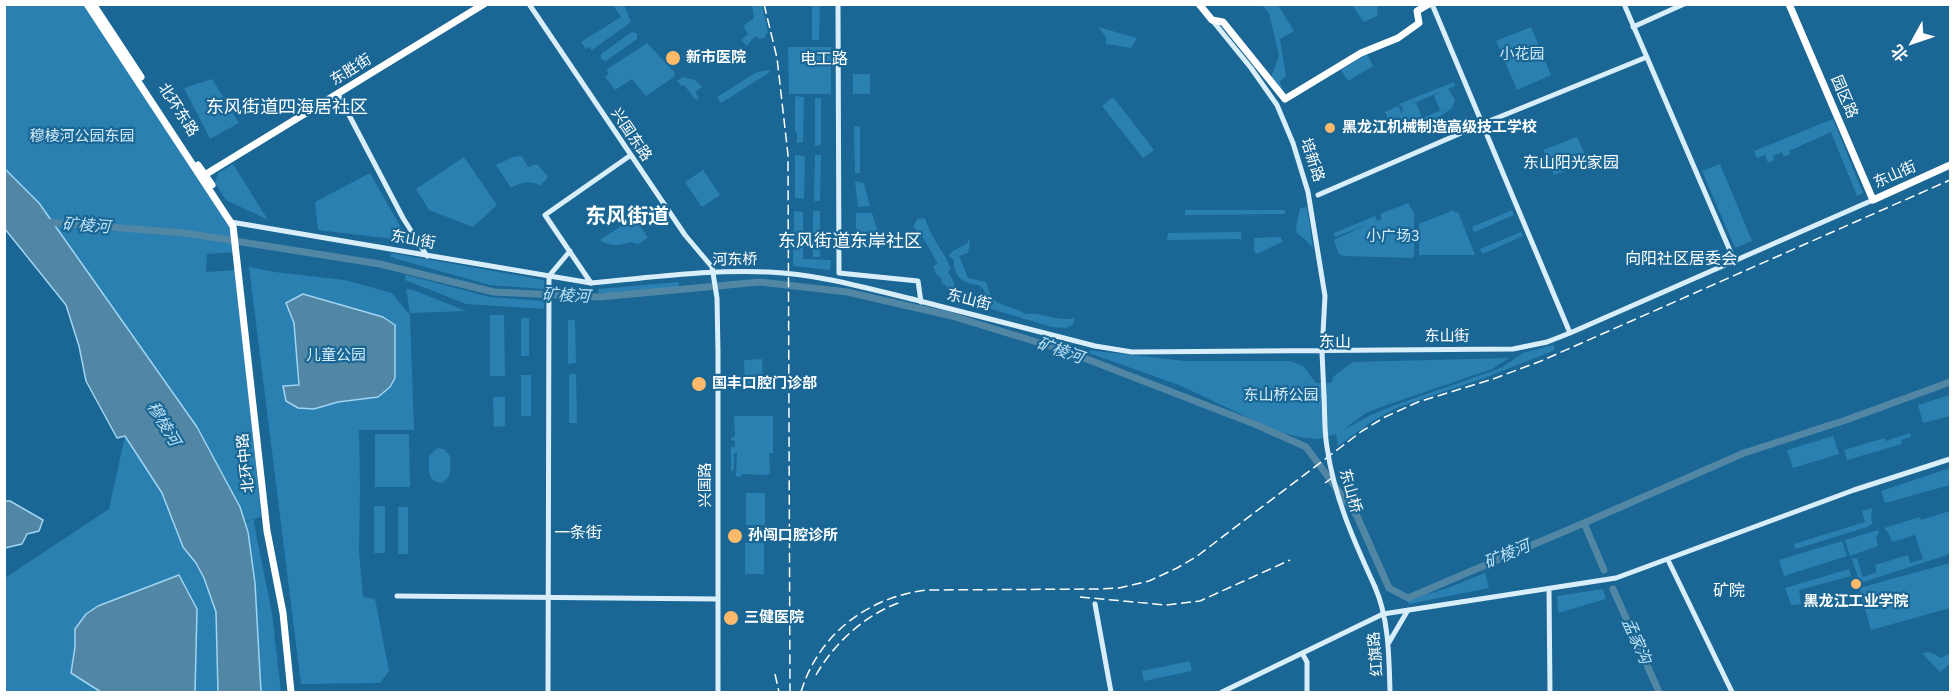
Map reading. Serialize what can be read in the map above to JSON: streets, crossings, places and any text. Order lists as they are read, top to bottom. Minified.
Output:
{"streets":{"highway":["东胜街","园区路","北环东路","培新路","东山街","北环中路"],"street":["兴国东路","河东桥","兴国路","东山桥","红旗路"]},"crossings":[["东胜街","北环东路"],["园区路","东山街"],["北环东路","东山街"],["北环东路","北环中路"],["兴国东路","兴国路"],["培新路","东山街"],["培新路","东山桥"],["东山街","河东桥"],["东山街","北环中路"],["东山街","东山桥"],["东山桥","红旗路"]],"districts":["电工路","东风街道四海居社区","东山阳光家园","东风街道","东风街道东岸社区","向阳社区居委会","东山","一条街","矿院"],"water":["矿棱河","穆棱河","孟家沟"],"parks":["小花园","穆棱河公园东园","小广场3","儿童公园","东山桥公园"],"places":["新市医院","黑龙江机械制造高级技工学校","国丰口腔门诊部","孙闯口腔诊所","黑龙江工业学院","三健医院"],"north":"bottom left"}
